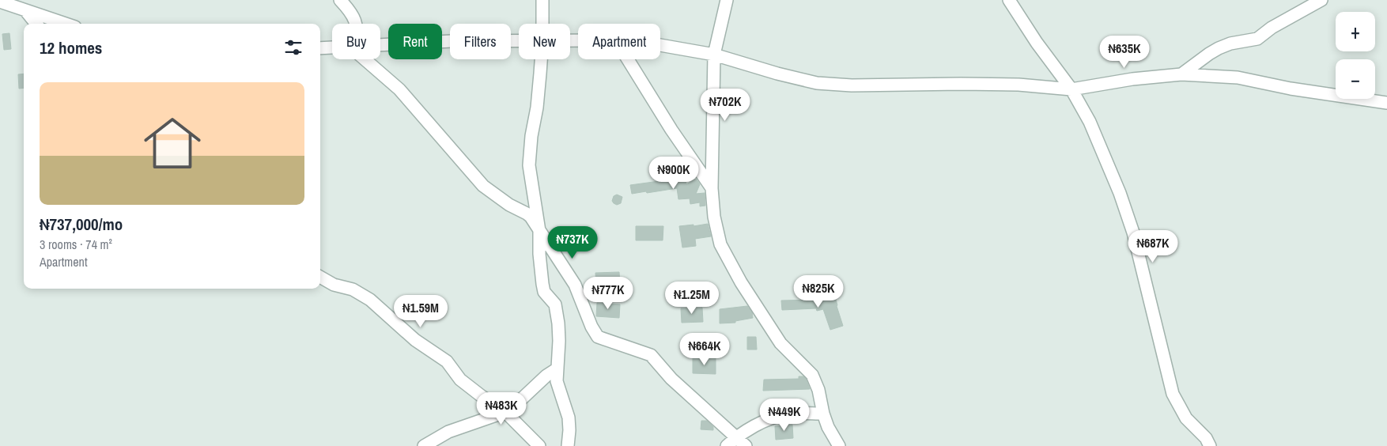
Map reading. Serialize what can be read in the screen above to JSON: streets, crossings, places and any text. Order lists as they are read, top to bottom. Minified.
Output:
{"page":{"map_buttons":["+","−"],"chip":["Buy","Rent","Filters","New","Apartment"],"heading":"12 homes","price":["₦635K","₦702K","₦900K","₦737K","₦687K","₦825K","₦777K","₦1.25M","₦1.59M","₦664K","₦483K","₦449K"],"list":[{"name":"₦737,000/mo","note":"3 rooms · 74 m² · Apartment"}]}}
